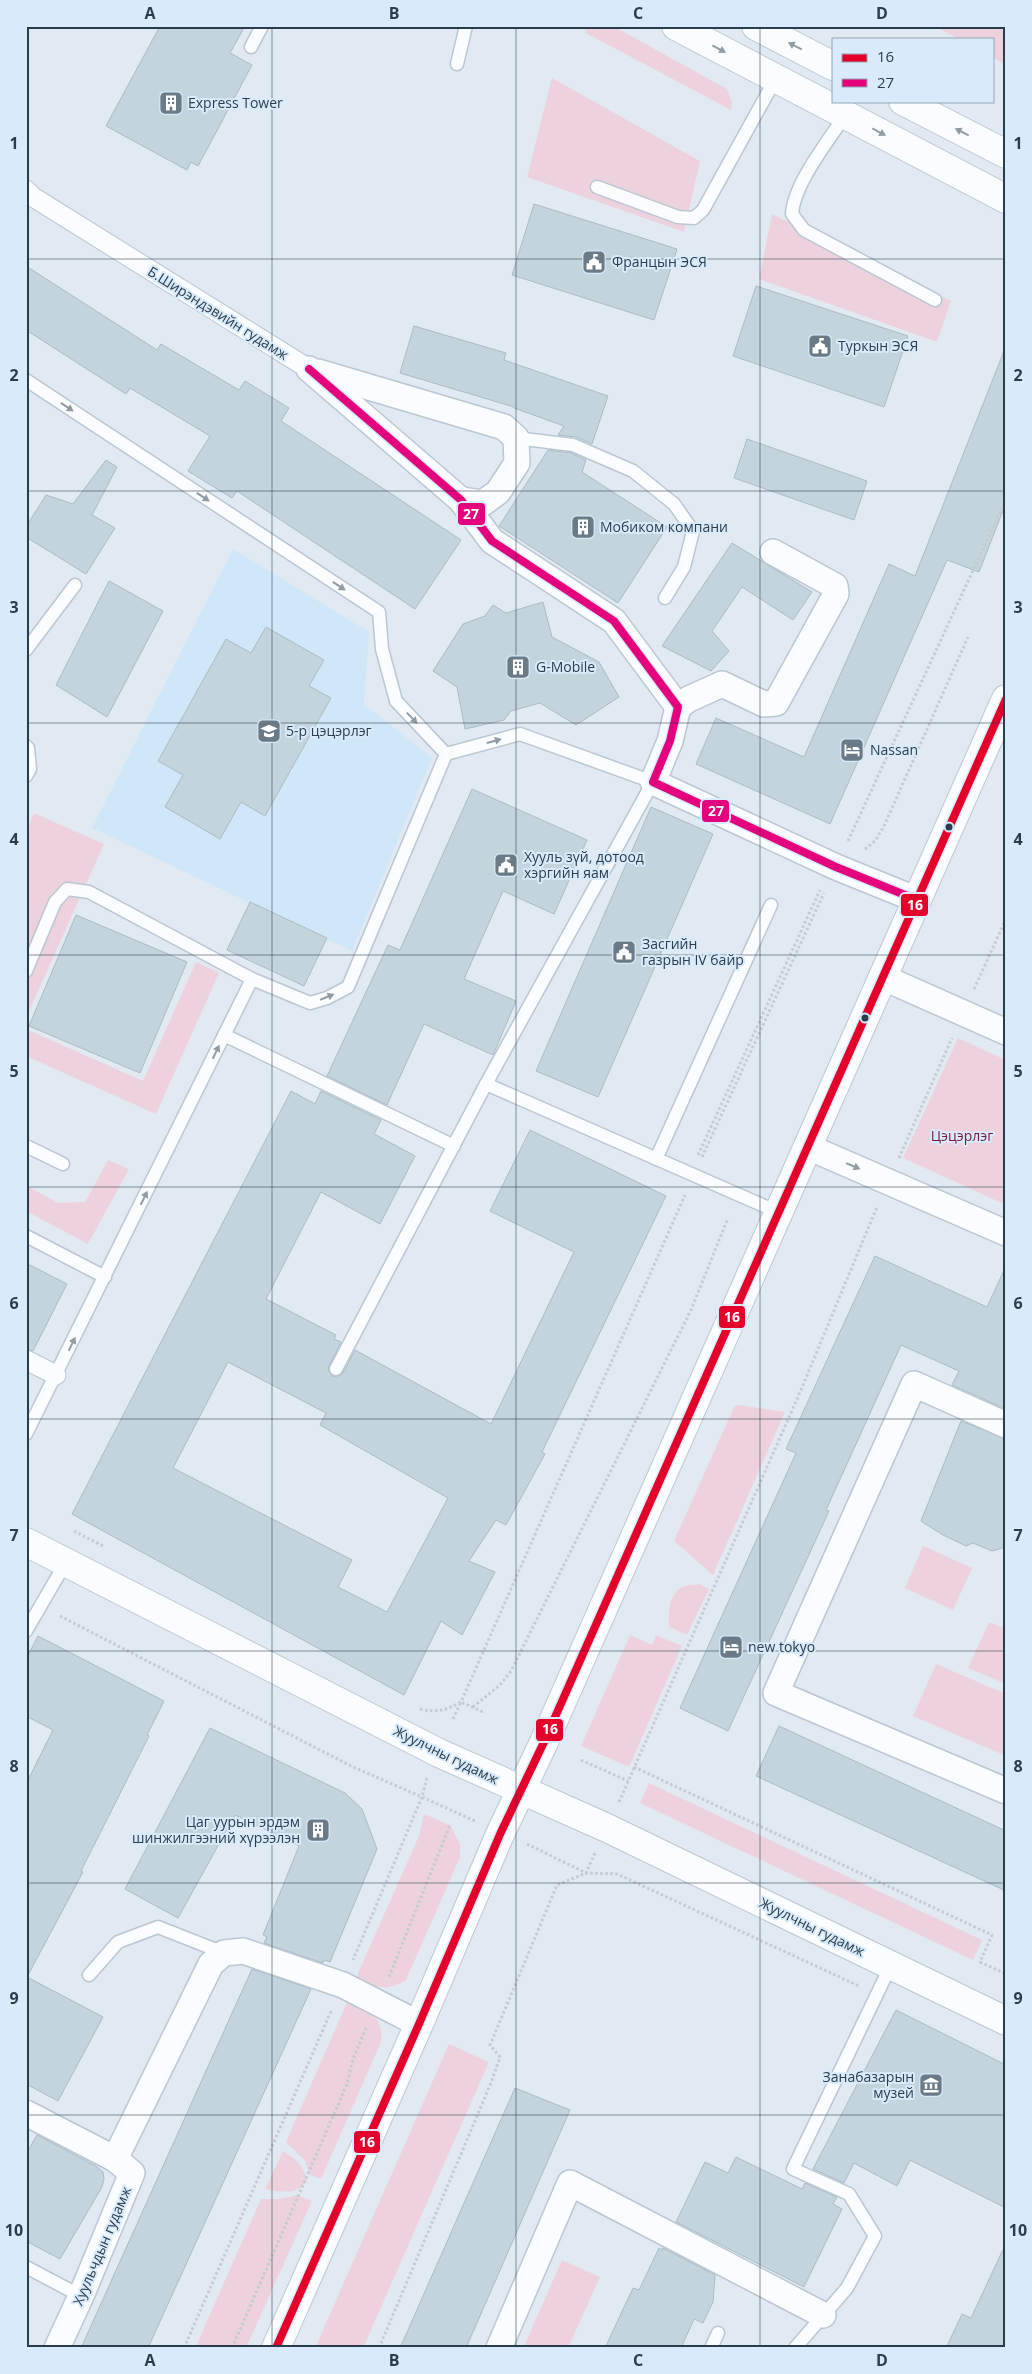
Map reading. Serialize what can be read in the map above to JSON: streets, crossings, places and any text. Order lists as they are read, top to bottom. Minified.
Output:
{"streets":{"main road":["Жуулчны гудамж"],"street":["Б.Ширэндэвийн гудамж","Хуульчдын гудамж"]},"parks":["Цэцэрлэг"],"places":{"building":["Express Tower","Мобиком компани","G-Mobile","Цаг уурын эрдэм шинжилгээний хүрээлэн"],"public building":["Францын ЭСЯ","Туркын ЭСЯ","Хууль зүй, дотоод хэргийн яам","Засгийн газрын IV байр"],"school or university":["5-р цэцэрлэг"],"hotel":["Nassan","new tokyo"],"museum":["Занабазарын музей"]},"lines":["transit line 27","transit line 16"],"legend":["16","27"],"grid":{"columns":["A","B","C","D"],"rows":["1","2","3","4","5","6","7","8","9","10"]}}
